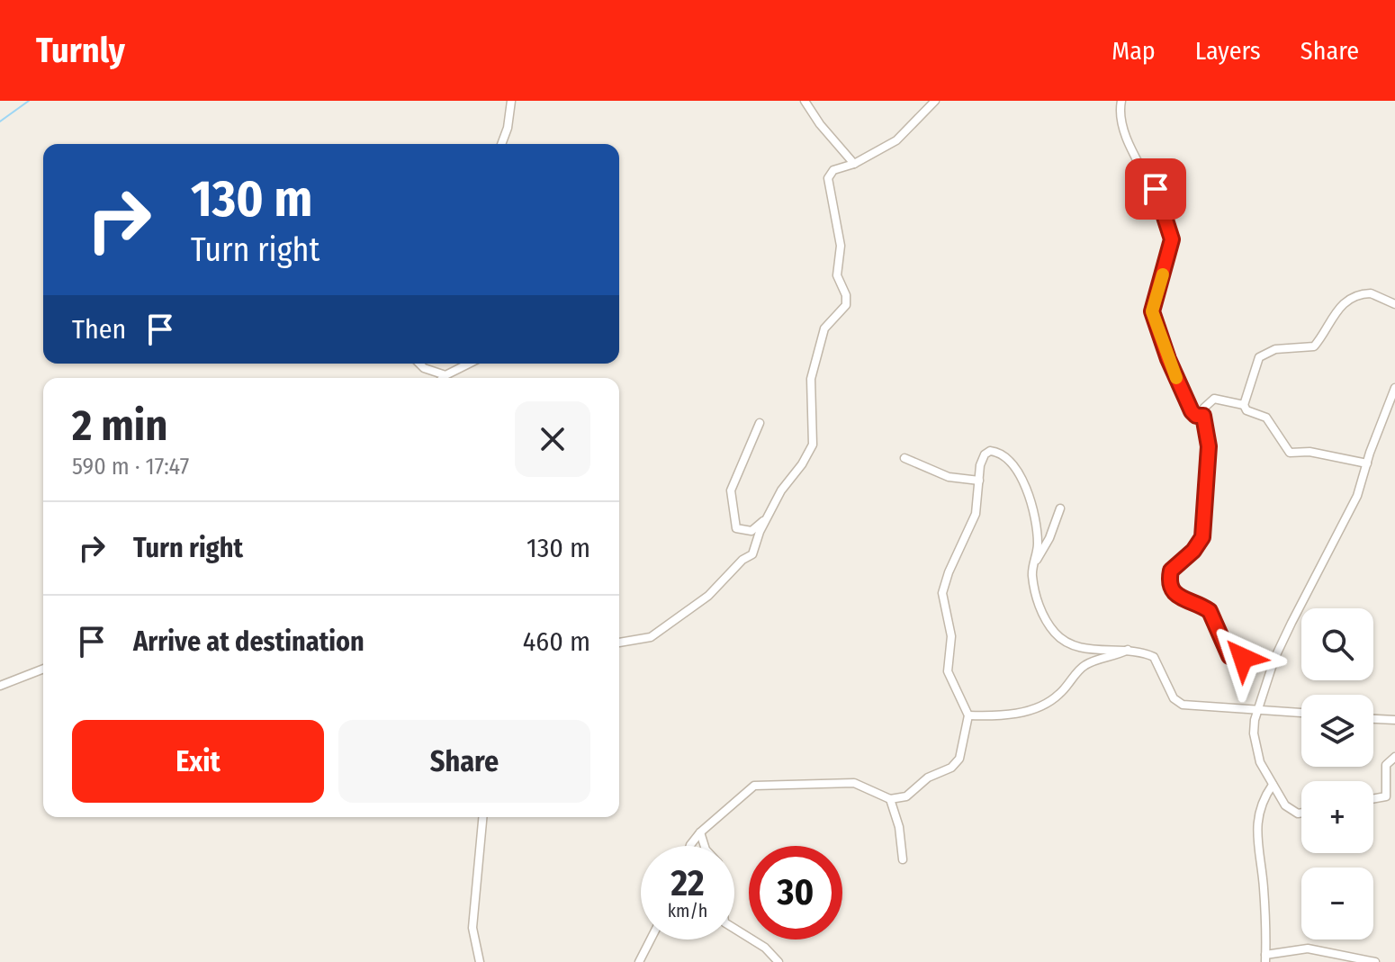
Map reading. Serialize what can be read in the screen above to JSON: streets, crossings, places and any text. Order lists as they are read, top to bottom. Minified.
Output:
{"page":{"header":"Turnly","nav":["Map","Layers","Share"],"turn":["130 m","Turn right"],"then":"Then","heading":["2 min","590 m · 17:47"],"list":[{"name":"Turn right","value":"130 m"},{"name":"Arrive at destination","value":"460 m"}],"map_buttons":["+","−"],"buttons":["Exit","Share"],"speed":"22 km/h","limit":"30"}}
